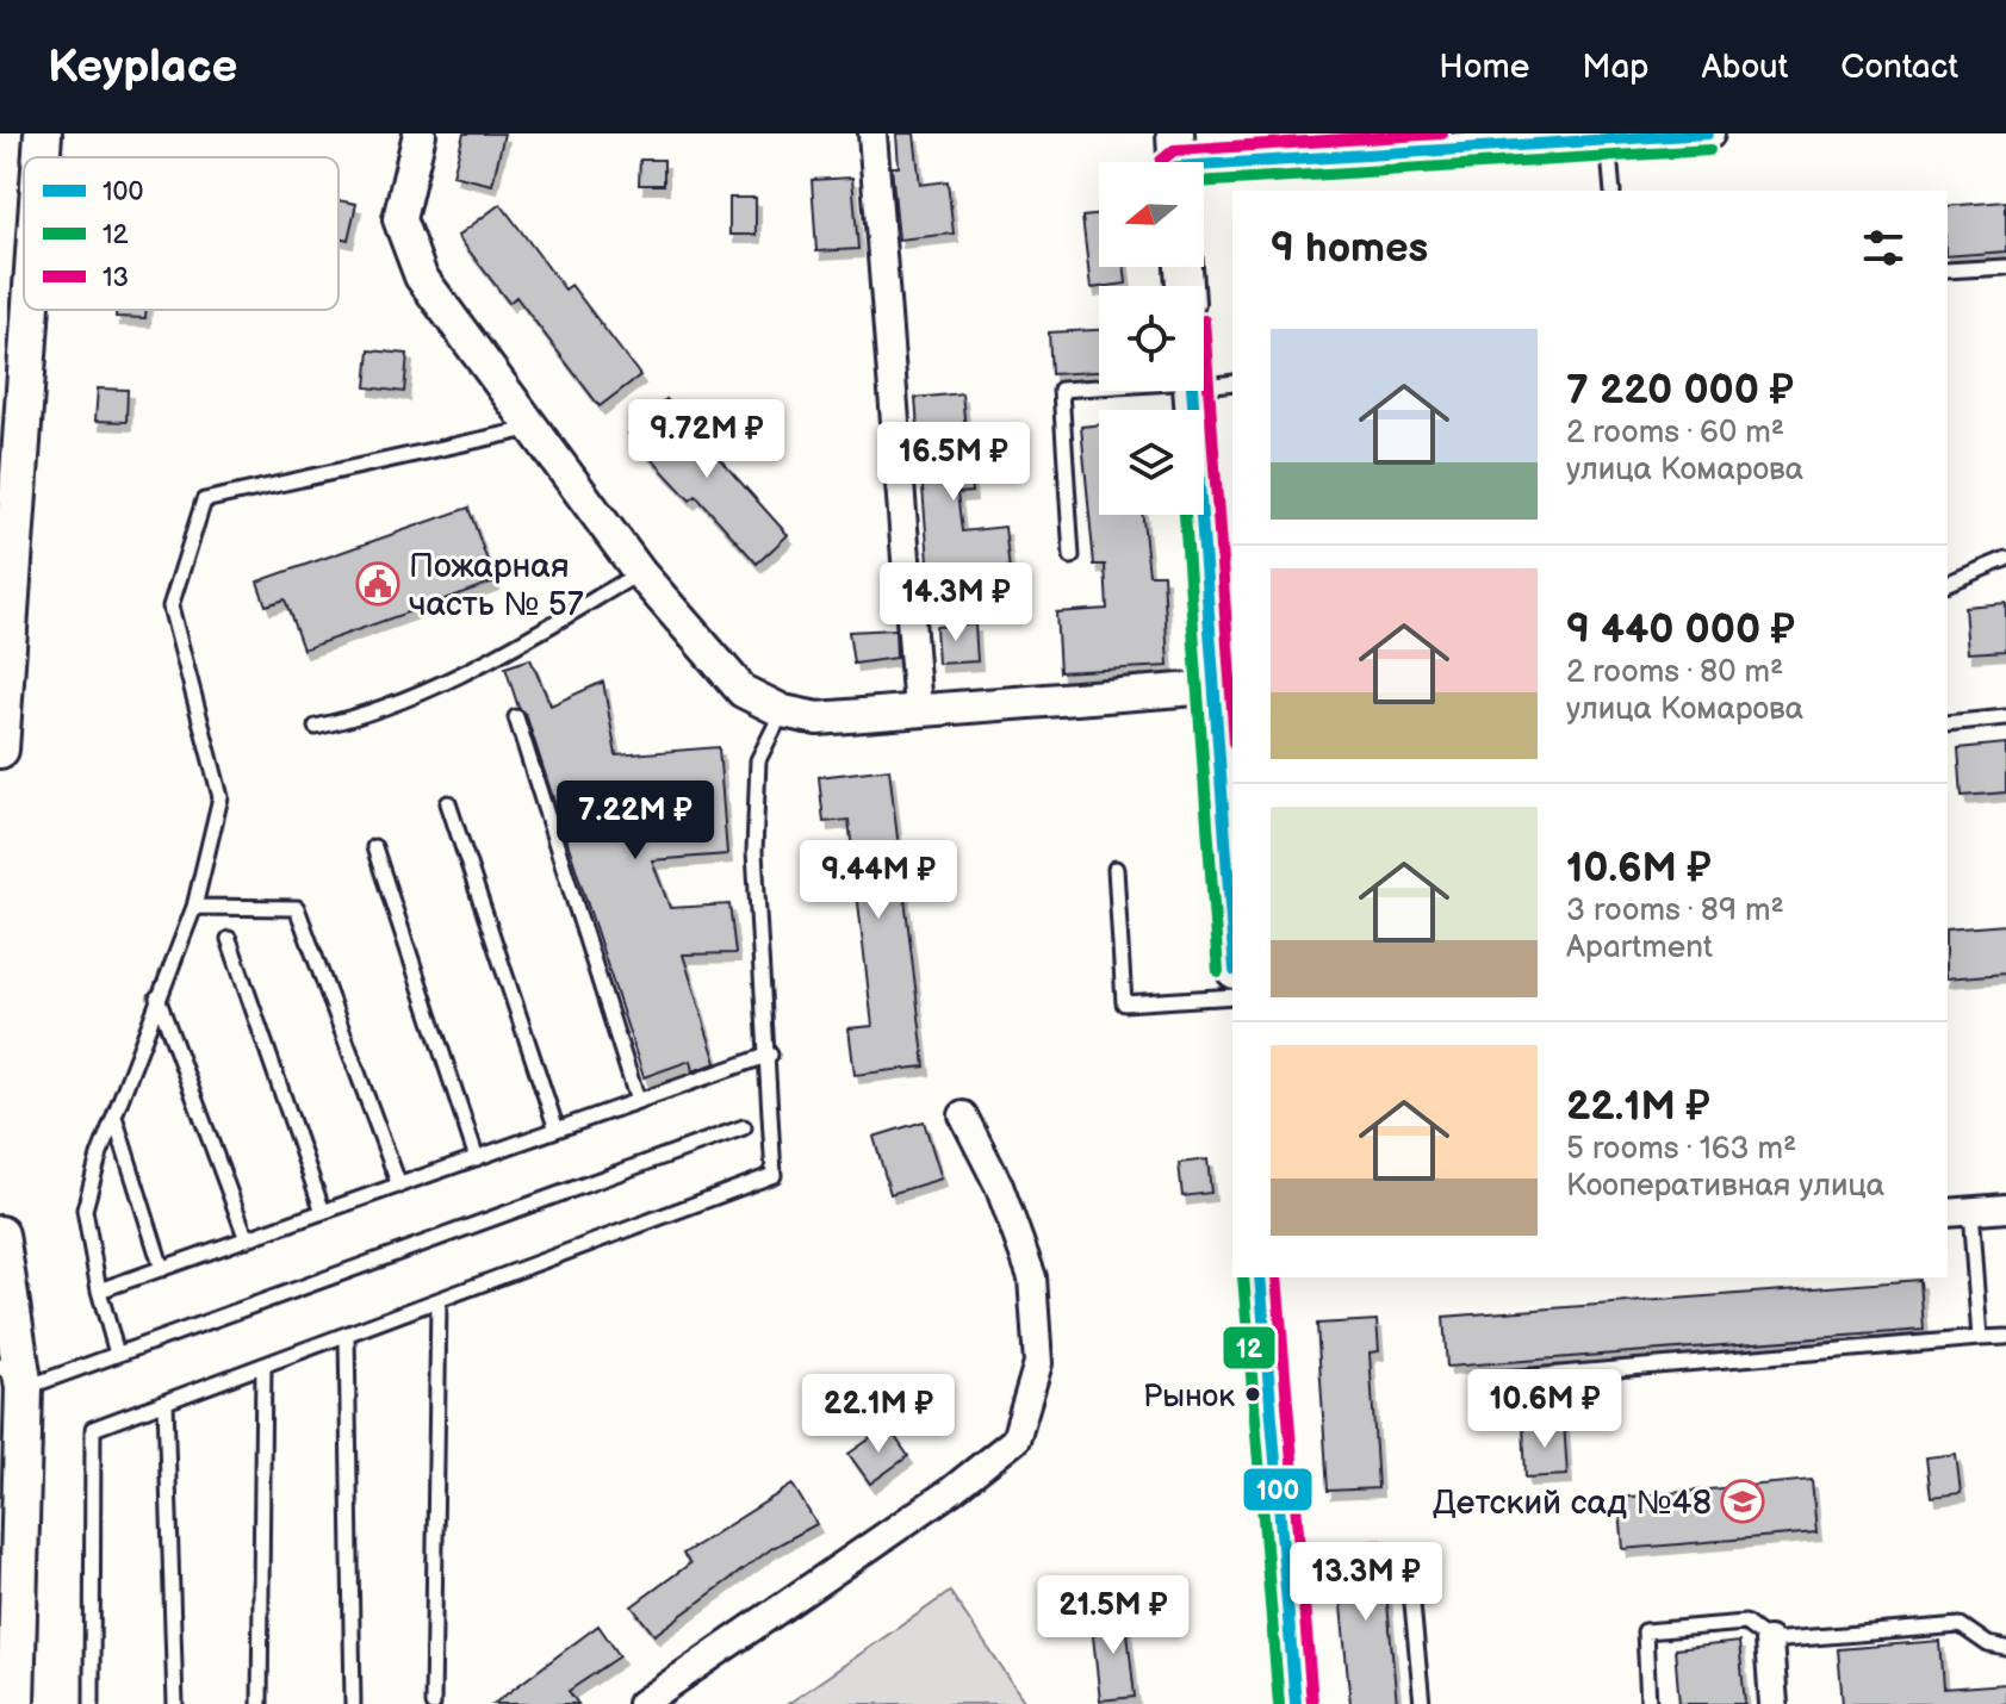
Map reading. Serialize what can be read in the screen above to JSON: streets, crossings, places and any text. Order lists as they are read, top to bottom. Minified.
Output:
{"places":{"public building":["Пожарная часть № 57"],"other":["Рынок"],"school or university":["Детский сад №48"]},"lines":["transit line 100","transit line 13","transit line 12"],"legend":["100","12","13"],"north":"left","page":{"header":"Keyplace","nav":["Home","Map","About","Contact"],"heading":"9 homes","list":[{"name":"7 220 000 ₽","note":"2 rooms · 60 m² · улица Комарова"},{"name":"9 440 000 ₽","note":"2 rooms · 80 m² · улица Комарова"},{"name":"10.6M ₽","note":"3 rooms · 89 m² · Apartment"},{"name":"22.1M ₽","note":"5 rooms · 163 m² · Кооперативная улица"}],"price":["9.72M ₽","16.5M ₽","14.3M ₽","7.22M ₽","9.44M ₽","10.6M ₽","22.1M ₽","13.3M ₽","21.5M ₽"]}}
